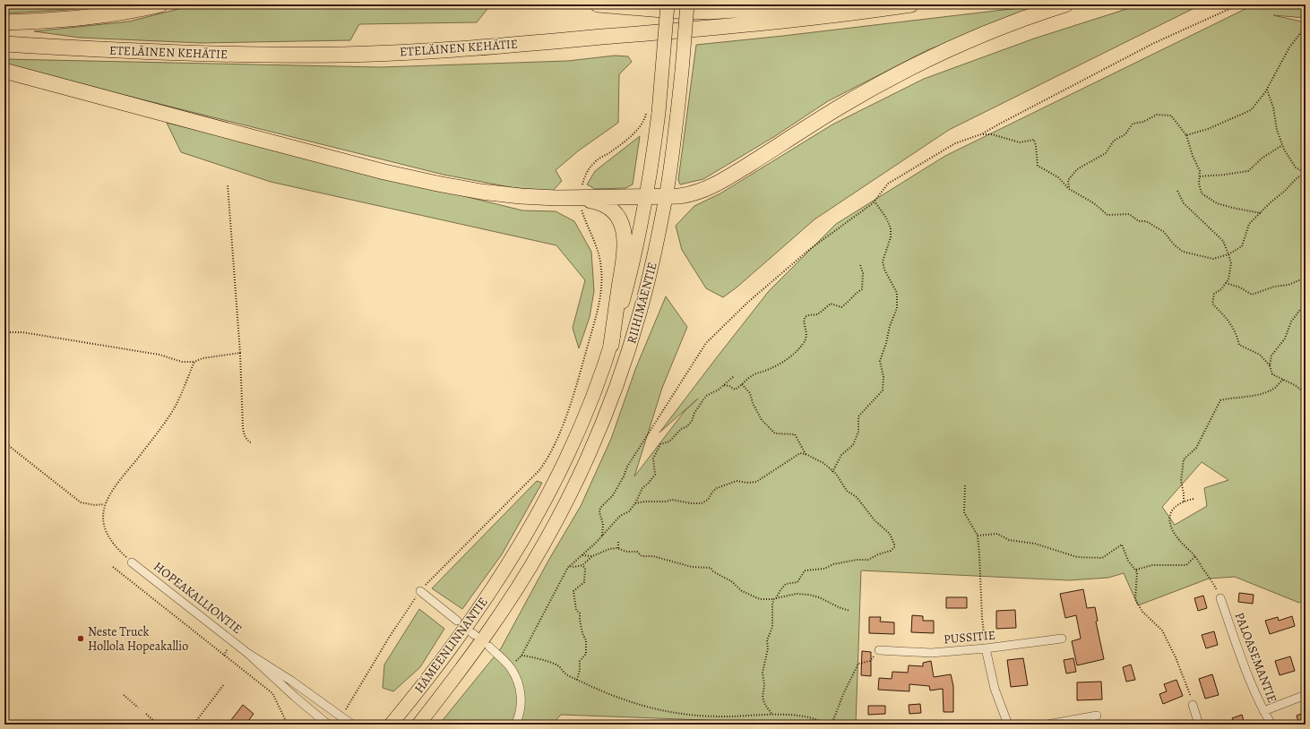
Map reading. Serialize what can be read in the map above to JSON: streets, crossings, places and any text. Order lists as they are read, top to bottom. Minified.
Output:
{"streets":{"highway":["ETELÄINEN KEHÄTIE"],"main road":["RIIHIMÄENTIE","HÄMEENLINNANTIE"],"street":["HOPEAKALLIONTIE","PUSSITIE","PALOASEMANTIE"]},"crossings":[["RIIHIMÄENTIE","HÄMEENLINNANTIE"]],"places":["Neste Truck Hollola Hopeakallio"]}
